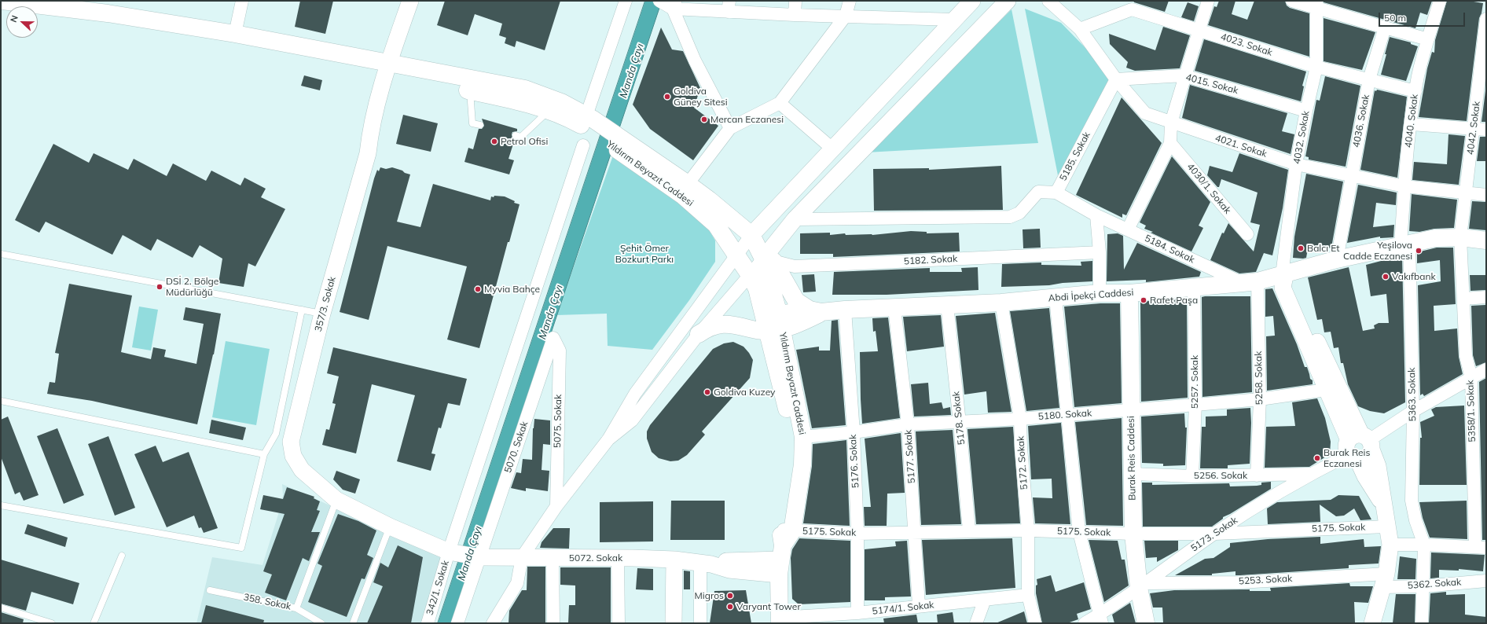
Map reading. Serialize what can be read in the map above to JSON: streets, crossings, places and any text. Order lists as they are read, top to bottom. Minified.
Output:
{"streets":{"main road":["Yıldırım Beyazıt Caddesi","Abdi İpekçi Caddesi","Burak Reis Caddesi"],"street":["4023. Sokak","4015. Sokak","4036. Sokak","4040. Sokak","4042. Sokak","4032. Sokak","4021. Sokak","5185. Sokak","4030/1. Sokak","5184. Sokak","5182. Sokak","357/3. Sokak","5258. Sokak","5257. Sokak","5363. Sokak","5358/1. Sokak","5180. Sokak","5178. Sokak","5075. Sokak","5070. Sokak","5177. Sokak","5176. Sokak","5172. Sokak","5256. Sokak","5175. Sokak","5173. Sokak","5072. Sokak","5253. Sokak","5362. Sokak","342/1. Sokak","5174/1. Sokak"],"lane":["358. Sokak"]},"crossings":[["4023. Sokak","4036. Sokak"],["4023. Sokak","4040. Sokak"],["4023. Sokak","4032. Sokak"],["4023. Sokak","4021. Sokak"],["4015. Sokak","4032. Sokak"],["4015. Sokak","4021. Sokak"],["4015. Sokak","5185. Sokak"],["4036. Sokak","4021. Sokak"],["4036. Sokak","Abdi İpekçi Caddesi"],["4040. Sokak","4021. Sokak"],["4040. Sokak","Abdi İpekçi Caddesi"],["4040. Sokak","5363. Sokak"],["4042. Sokak","4021. Sokak"],["4042. Sokak","Abdi İpekçi Caddesi"],["4042. Sokak","5358/1. Sokak"],["4032. Sokak","4021. Sokak"],["4032. Sokak","Abdi İpekçi Caddesi"],["4021. Sokak","5185. Sokak"],["5185. Sokak","5184. Sokak"],["Yıldırım Beyazıt Caddesi","5182. Sokak"],["Yıldırım Beyazıt Caddesi","Abdi İpekçi Caddesi"],["Yıldırım Beyazıt Caddesi","5180. Sokak"],["Yıldırım Beyazıt Caddesi","5175. Sokak"],["Yıldırım Beyazıt Caddesi","5072. Sokak"],["Yıldırım Beyazıt Caddesi","5174/1. Sokak"],["5184. Sokak","Abdi İpekçi Caddesi"],["5184. Sokak","5258. Sokak"],["Abdi İpekçi Caddesi","5258. Sokak"],["Abdi İpekçi Caddesi","5257. Sokak"],["Abdi İpekçi Caddesi","5363. Sokak"],["Abdi İpekçi Caddesi","5358/1. Sokak"],["Abdi İpekçi Caddesi","5178. Sokak"],["Abdi İpekçi Caddesi","5177. Sokak"],["Abdi İpekçi Caddesi","Burak Reis Caddesi"],["Abdi İpekçi Caddesi","5176. Sokak"],["Abdi İpekçi Caddesi","5172. Sokak"],["357/3. Sokak","5072. Sokak"],["5258. Sokak","5180. Sokak"],["5258. Sokak","5256. Sokak"],["5257. Sokak","5180. Sokak"],["5257. Sokak","5256. Sokak"],["5363. Sokak","5173. Sokak"],["5363. Sokak","5362. Sokak"],["5358/1. Sokak","5173. Sokak"],["5180. Sokak","5178. Sokak"],["5180. Sokak","5177. Sokak"],["5180. Sokak","Burak Reis Caddesi"],["5180. Sokak","5176. Sokak"],["5180. Sokak","5172. Sokak"],["5178. Sokak","5175. Sokak"],["5075. Sokak","5070. Sokak"],["5070. Sokak","5072. Sokak"],["5177. Sokak","5175. Sokak"],["5177. Sokak","5174/1. Sokak"],["Burak Reis Caddesi","5256. Sokak"],["Burak Reis Caddesi","5175. Sokak"],["Burak Reis Caddesi","5173. Sokak"],["Burak Reis Caddesi","5253. Sokak"],["5176. Sokak","5175. Sokak"],["5176. Sokak","5174/1. Sokak"],["5172. Sokak","5175. Sokak"],["5172. Sokak","5174/1. Sokak"],["5256. Sokak","5173. Sokak"],["5175. Sokak","5173. Sokak"],["5175. Sokak","5072. Sokak"],["5173. Sokak","5253. Sokak"],["5072. Sokak","342/1. Sokak"],["5253. Sokak","5362. Sokak"]],"water":["Manda Çayı"],"parks":["Şehit Ömer Bozkurt Parkı"],"places":["Goldiva Güney Sitesi","Mercan Eczanesi","Petrol Ofisi","Balcı Et","Yeşilova Cadde Eczanesi","Vakıfbank","DSİ 2. Bölge Müdürlüğü","Myvia Bahçe","Rafet Paşa","Goldiva Kuzey","Burak Reis Eczanesi","Migros","Varyant Tower"],"scale_bar":"50 m","north":"left"}
